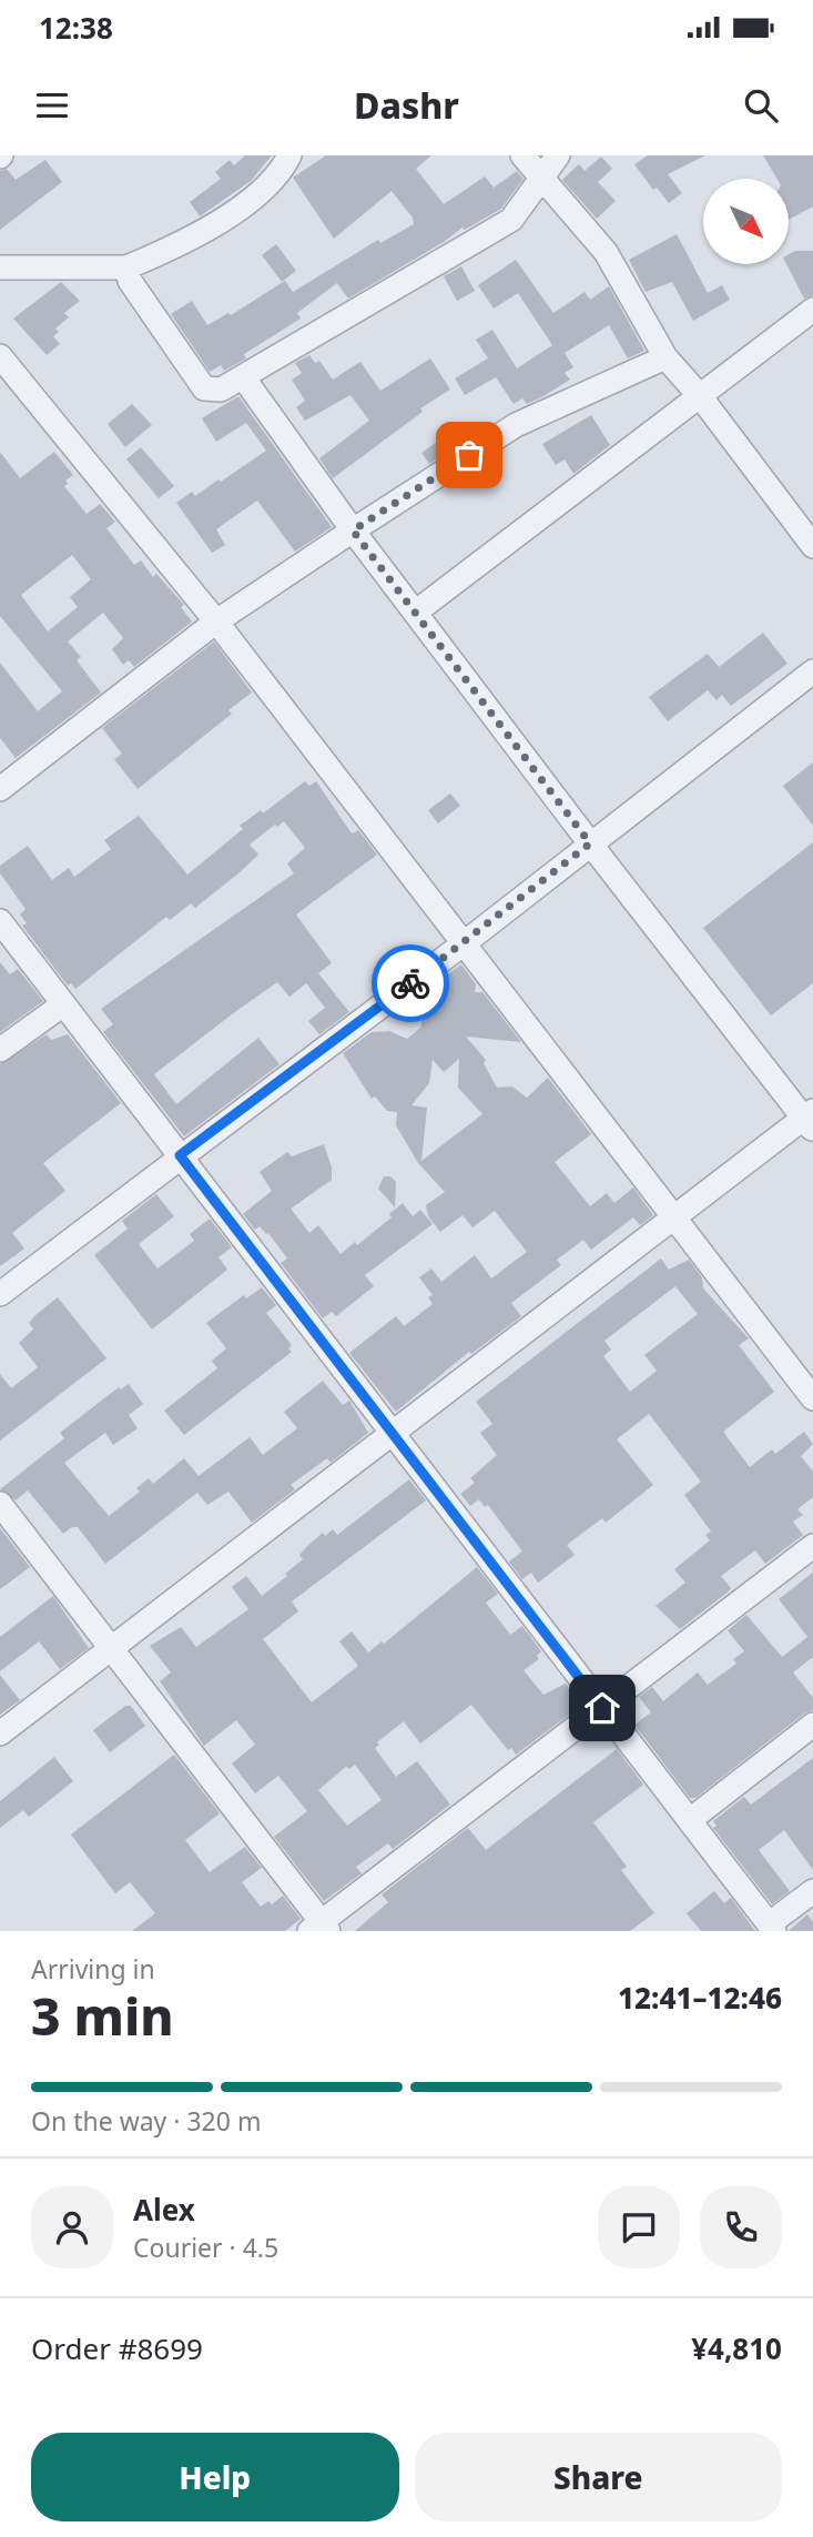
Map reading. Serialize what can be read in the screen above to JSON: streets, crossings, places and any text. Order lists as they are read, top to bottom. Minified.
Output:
{"north":"bottom right","page":{"status":"12:38","header":"Dashr","heading":["3 min","Arriving in","12:41–12:46"],"panel":["Alex","Courier · 4.5","Order #8699","¥4,810"],"bar":"On the way · 320 m","buttons":["Help","Share"]}}
